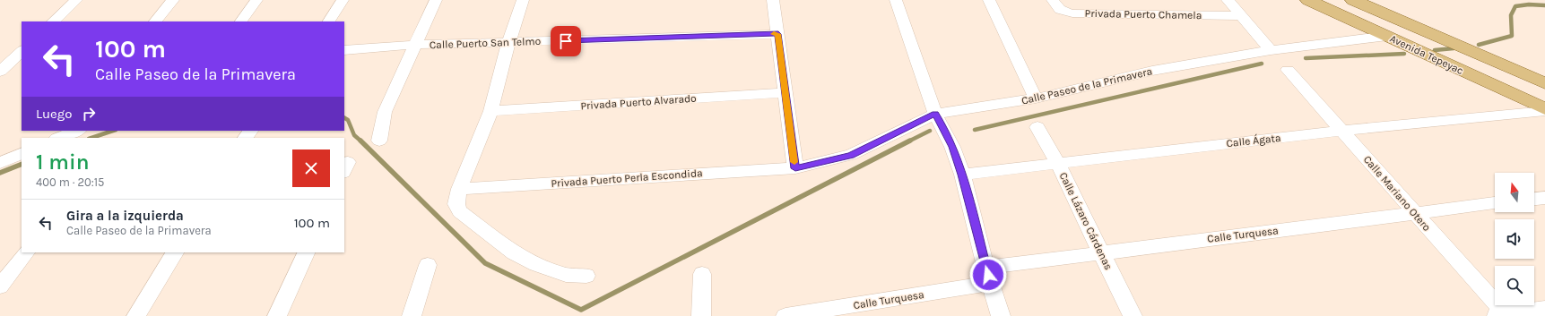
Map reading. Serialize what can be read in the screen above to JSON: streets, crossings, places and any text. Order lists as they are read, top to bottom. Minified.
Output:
{"streets":{"main road":["Avenida Tepeyac"],"street":["Privada Puerto Chamela","Calle Puerto San Telmo","Calle Paseo de la Primavera","Privada Puerto Alvarado","Calle Ágata","Privada Puerto Perla Escondida","Calle Mariano Otero","Calle Lázaro Cárdenas","Calle Turquesa"]},"crossings":[["Avenida Tepeyac","Calle Paseo de la Primavera"],["Avenida Tepeyac","Calle Ágata"],["Calle Paseo de la Primavera","Privada Puerto Perla Escondida"],["Calle Ágata","Calle Mariano Otero"],["Calle Ágata","Calle Lázaro Cárdenas"],["Calle Mariano Otero","Calle Turquesa"],["Calle Lázaro Cárdenas","Calle Turquesa"]],"north":"top","page":{"turn":["100 m","Calle Paseo de la Primavera"],"then":"Luego","heading":["1 min","400 m · 20:15"],"list":[{"name":"Gira a la izquierda","note":"Calle Paseo de la Primavera","value":"100 m"}]}}
